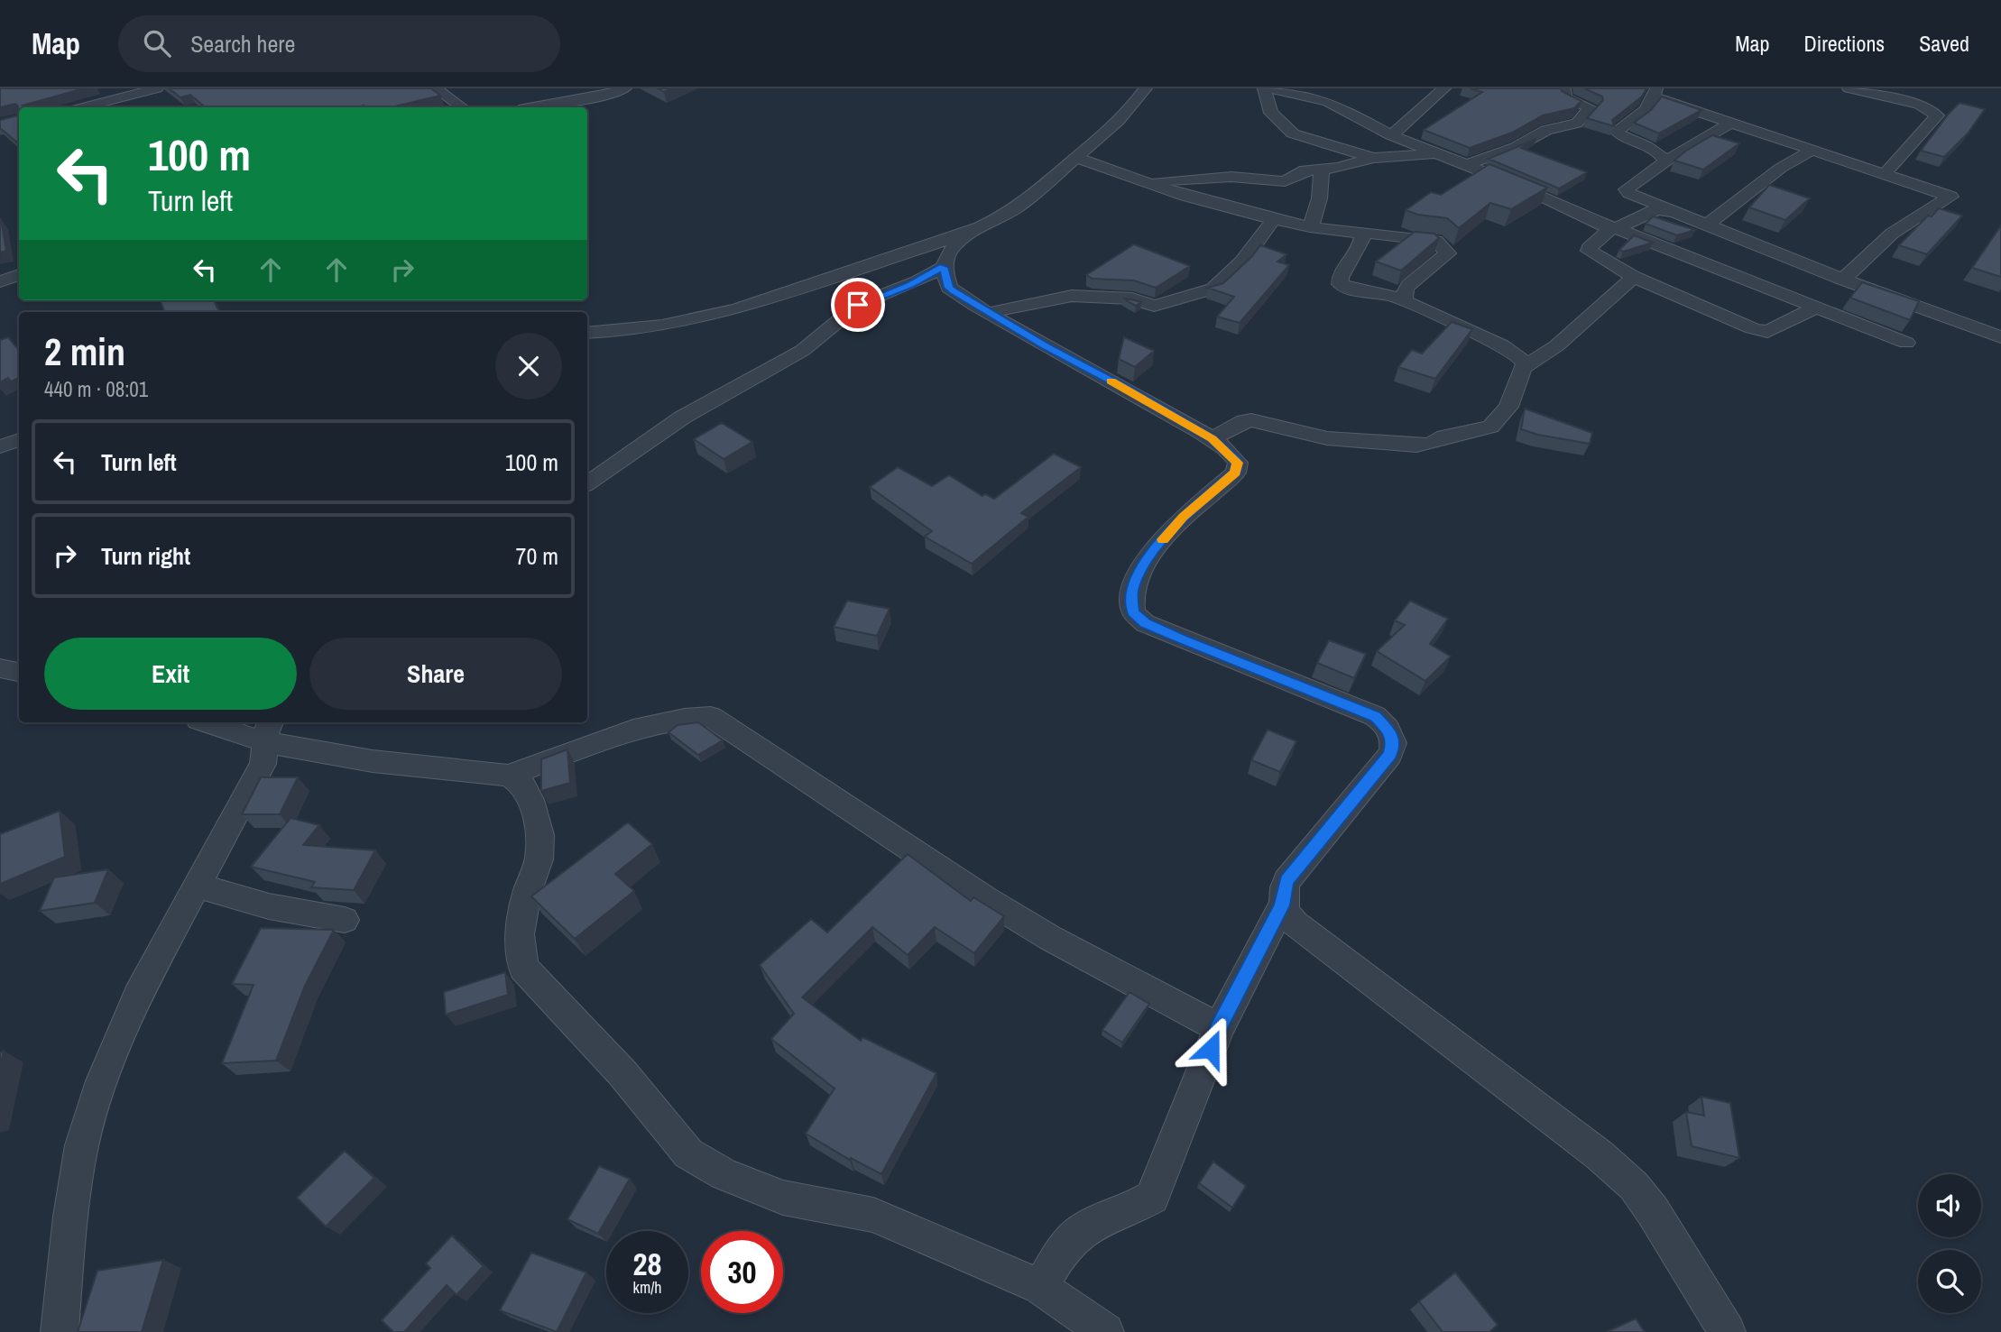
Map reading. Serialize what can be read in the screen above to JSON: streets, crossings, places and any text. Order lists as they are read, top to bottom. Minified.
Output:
{"page":{"header":"Map","search":"Search here","nav":["Map","Directions","Saved"],"turn":["100 m","Turn left"],"heading":["2 min","440 m · 08:01"],"list":[{"name":"Turn left","value":"100 m"},{"name":"Turn right","value":"70 m"}],"buttons":["Exit","Share"],"speed":"28 km/h","limit":"30"}}
